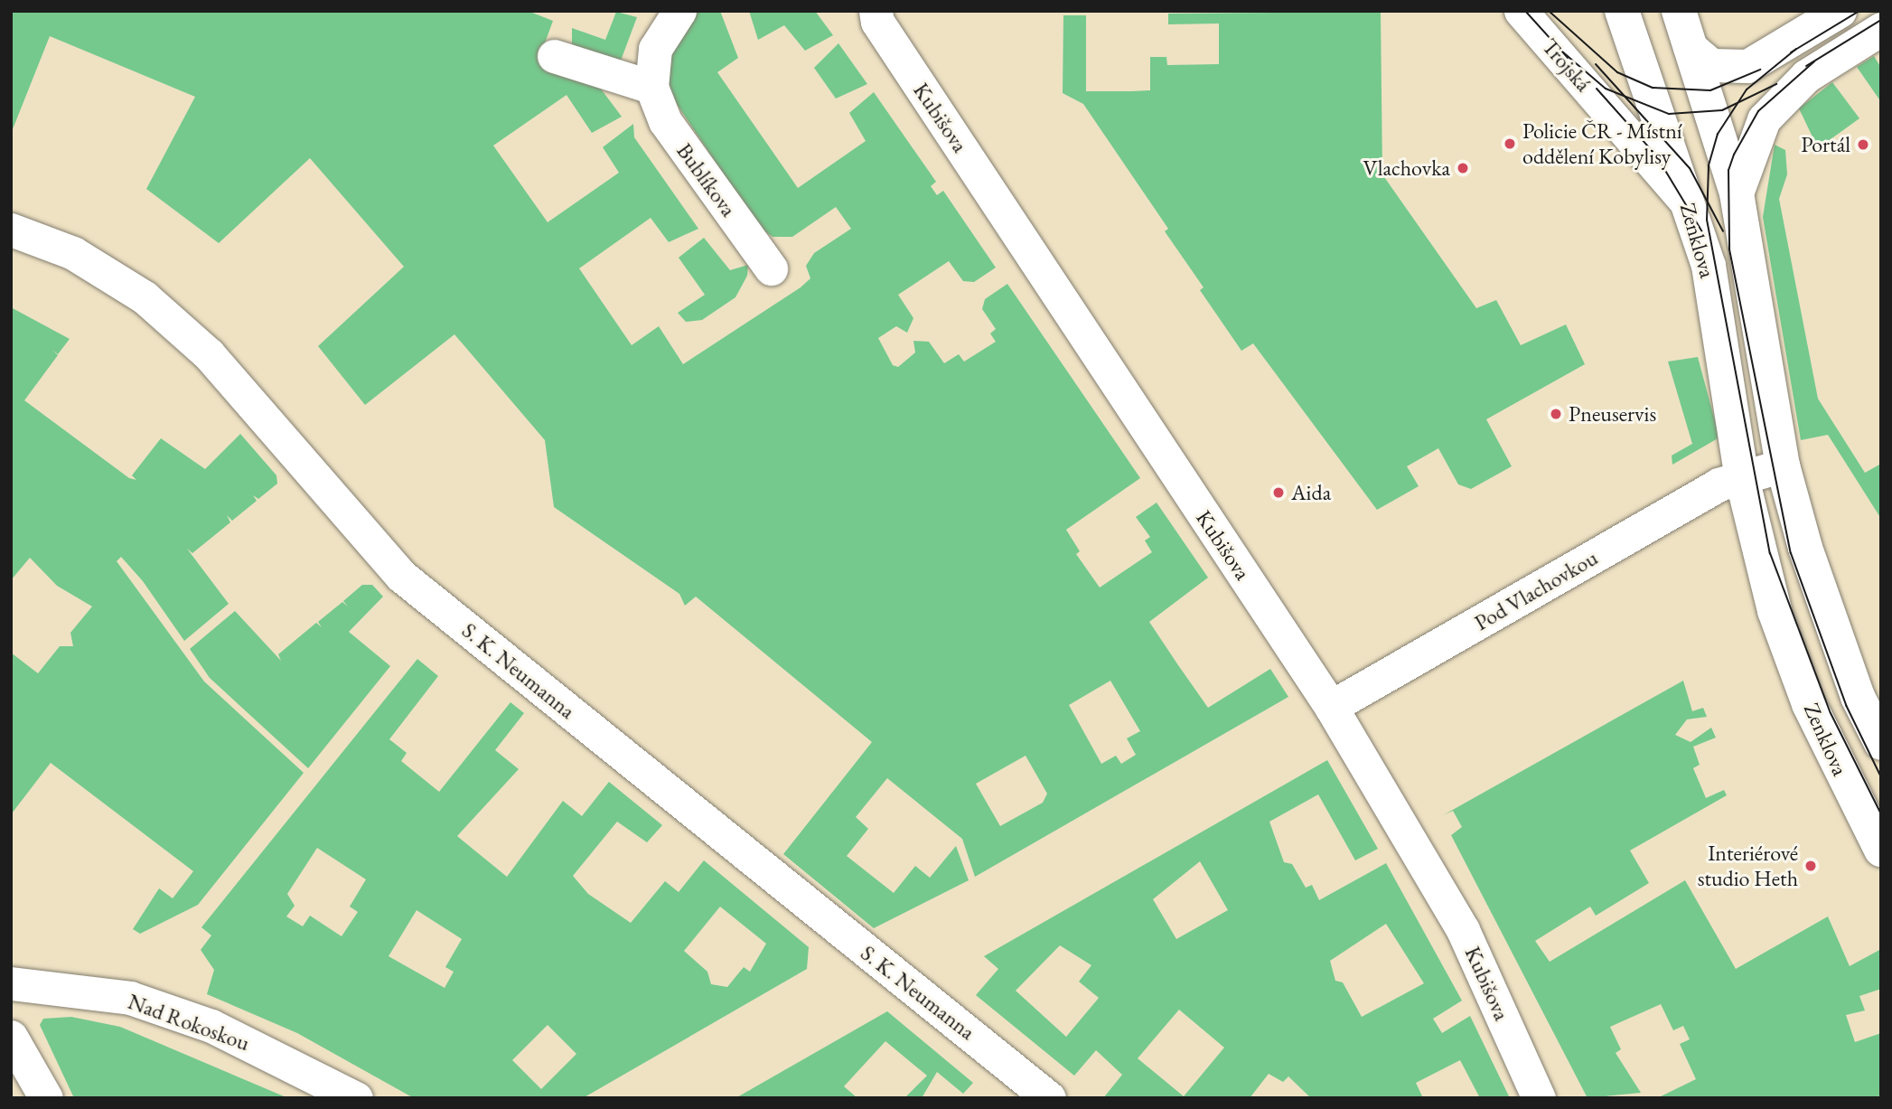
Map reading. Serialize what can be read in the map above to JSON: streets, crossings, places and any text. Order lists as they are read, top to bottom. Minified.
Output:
{"streets":{"main road":["Zenklova"],"street":["Trojská","Kubišova","Bublíkova","Pod Vlachovkou","S. K. Neumanna","Nad Rokoskou"]},"crossings":[["Trojská","Zenklova"],["Kubišova","Pod Vlachovkou"],["Zenklova","Pod Vlachovkou"]],"places":["Policie ČR - Místní oddělení Kobylisy","Portál","Vlachovka","Pneuservis","Aida","Interiérové studio Heth"]}
